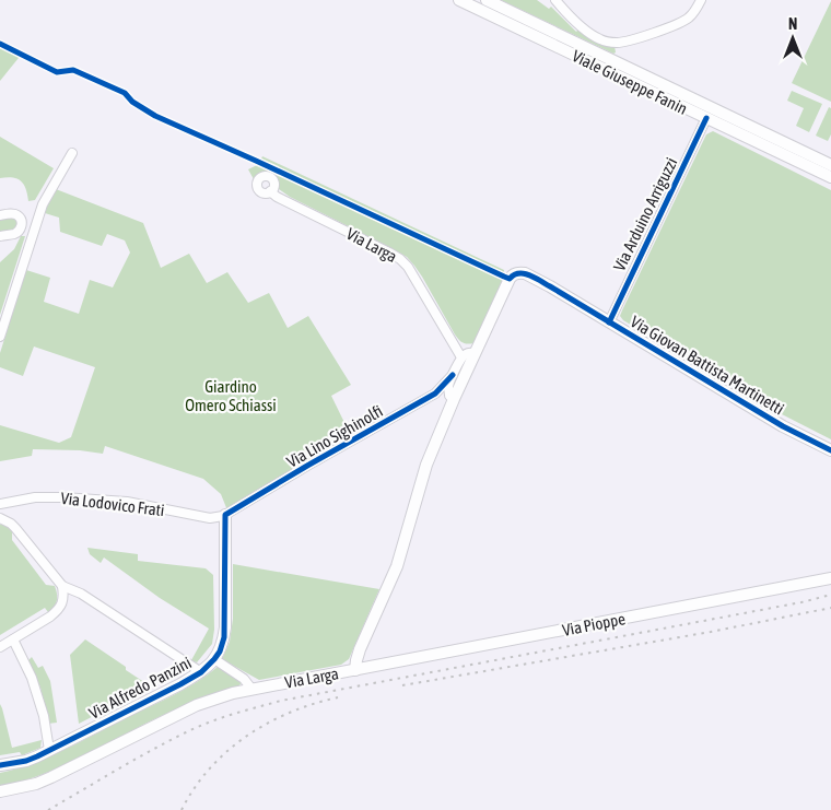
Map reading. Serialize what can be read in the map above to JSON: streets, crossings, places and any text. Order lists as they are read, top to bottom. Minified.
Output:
{"streets":{"street":["Viale Giuseppe Fanin","Via Arduino Arriguzzi","Via Larga","Via Giovan Battista Martinetti","Via Lino Sighinolfi","Via Lodovico Frati","Via Pioppe","Via Alfredo Panzini"]},"crossings":[["Viale Giuseppe Fanin","Via Arduino Arriguzzi"],["Via Arduino Arriguzzi","Via Giovan Battista Martinetti"],["Via Larga","Via Giovan Battista Martinetti"],["Via Larga","Via Lino Sighinolfi"],["Via Larga","Via Pioppe"],["Via Larga","Via Alfredo Panzini"],["Via Lino Sighinolfi","Via Lodovico Frati"],["Via Lino Sighinolfi","Via Alfredo Panzini"],["Via Lodovico Frati","Via Alfredo Panzini"]],"parks":["Giardino Omero Schiassi"],"north":"top"}
